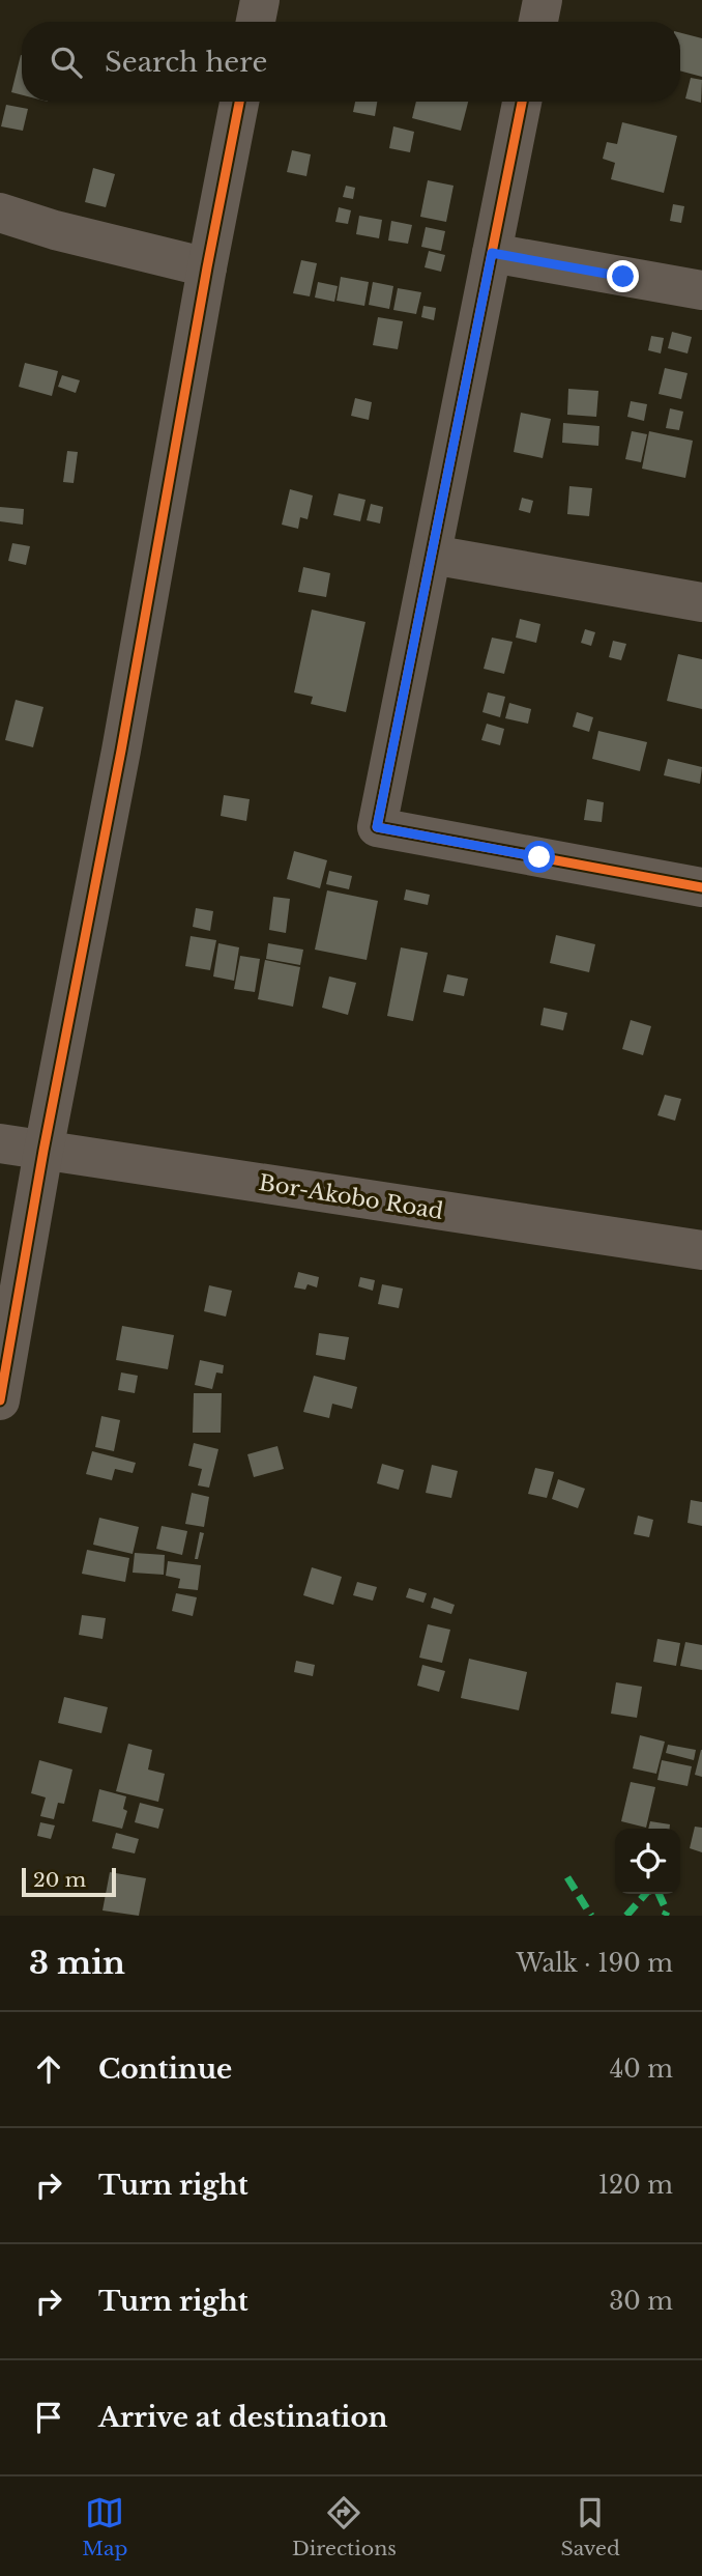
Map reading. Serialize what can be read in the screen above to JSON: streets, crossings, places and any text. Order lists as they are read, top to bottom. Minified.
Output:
{"streets":{"street":["Bor-Akobo Road"]},"scale_bar":"20 m","page":{"search":"Search here","scale":"20 m","heading":["3 min","Walk · 190 m"],"list":[["Continue","40 m"],["Turn right","120 m"],["Turn right","30 m"],"Arrive at destination"],"nav":["Map","Directions","Saved"]}}
